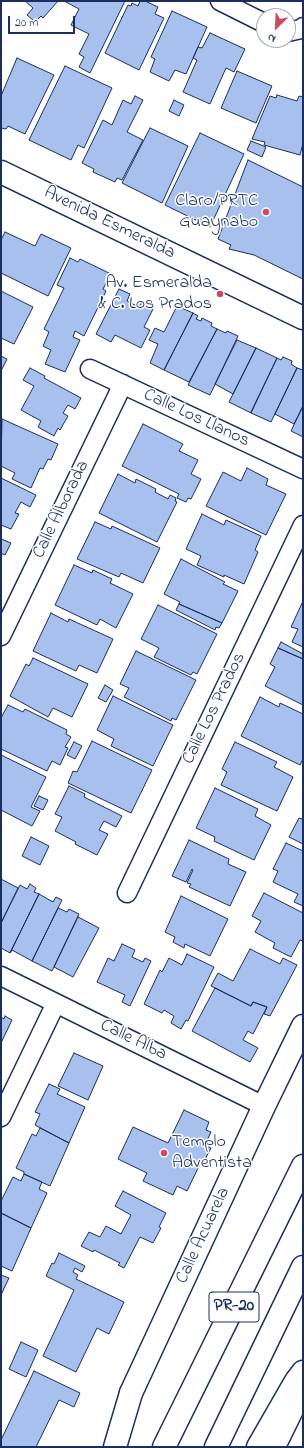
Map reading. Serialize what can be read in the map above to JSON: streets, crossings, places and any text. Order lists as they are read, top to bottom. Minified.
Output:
{"streets":{"main road":["Avenida Esmeralda","Calle Acuarela","PR-20"],"street":["Calle Los Llanos","Calle Alborada","Calle Los Prados","Calle Alba"]},"crossings":[["Calle Los Llanos","Calle Alborada"],["Calle Alba","Calle Acuarela"]],"places":["Claro/PRTC Guaynabo","Av. Esmeralda & C. Los Prados","Templo Adventista"],"scale_bar":"20 m","north":"bottom left"}
